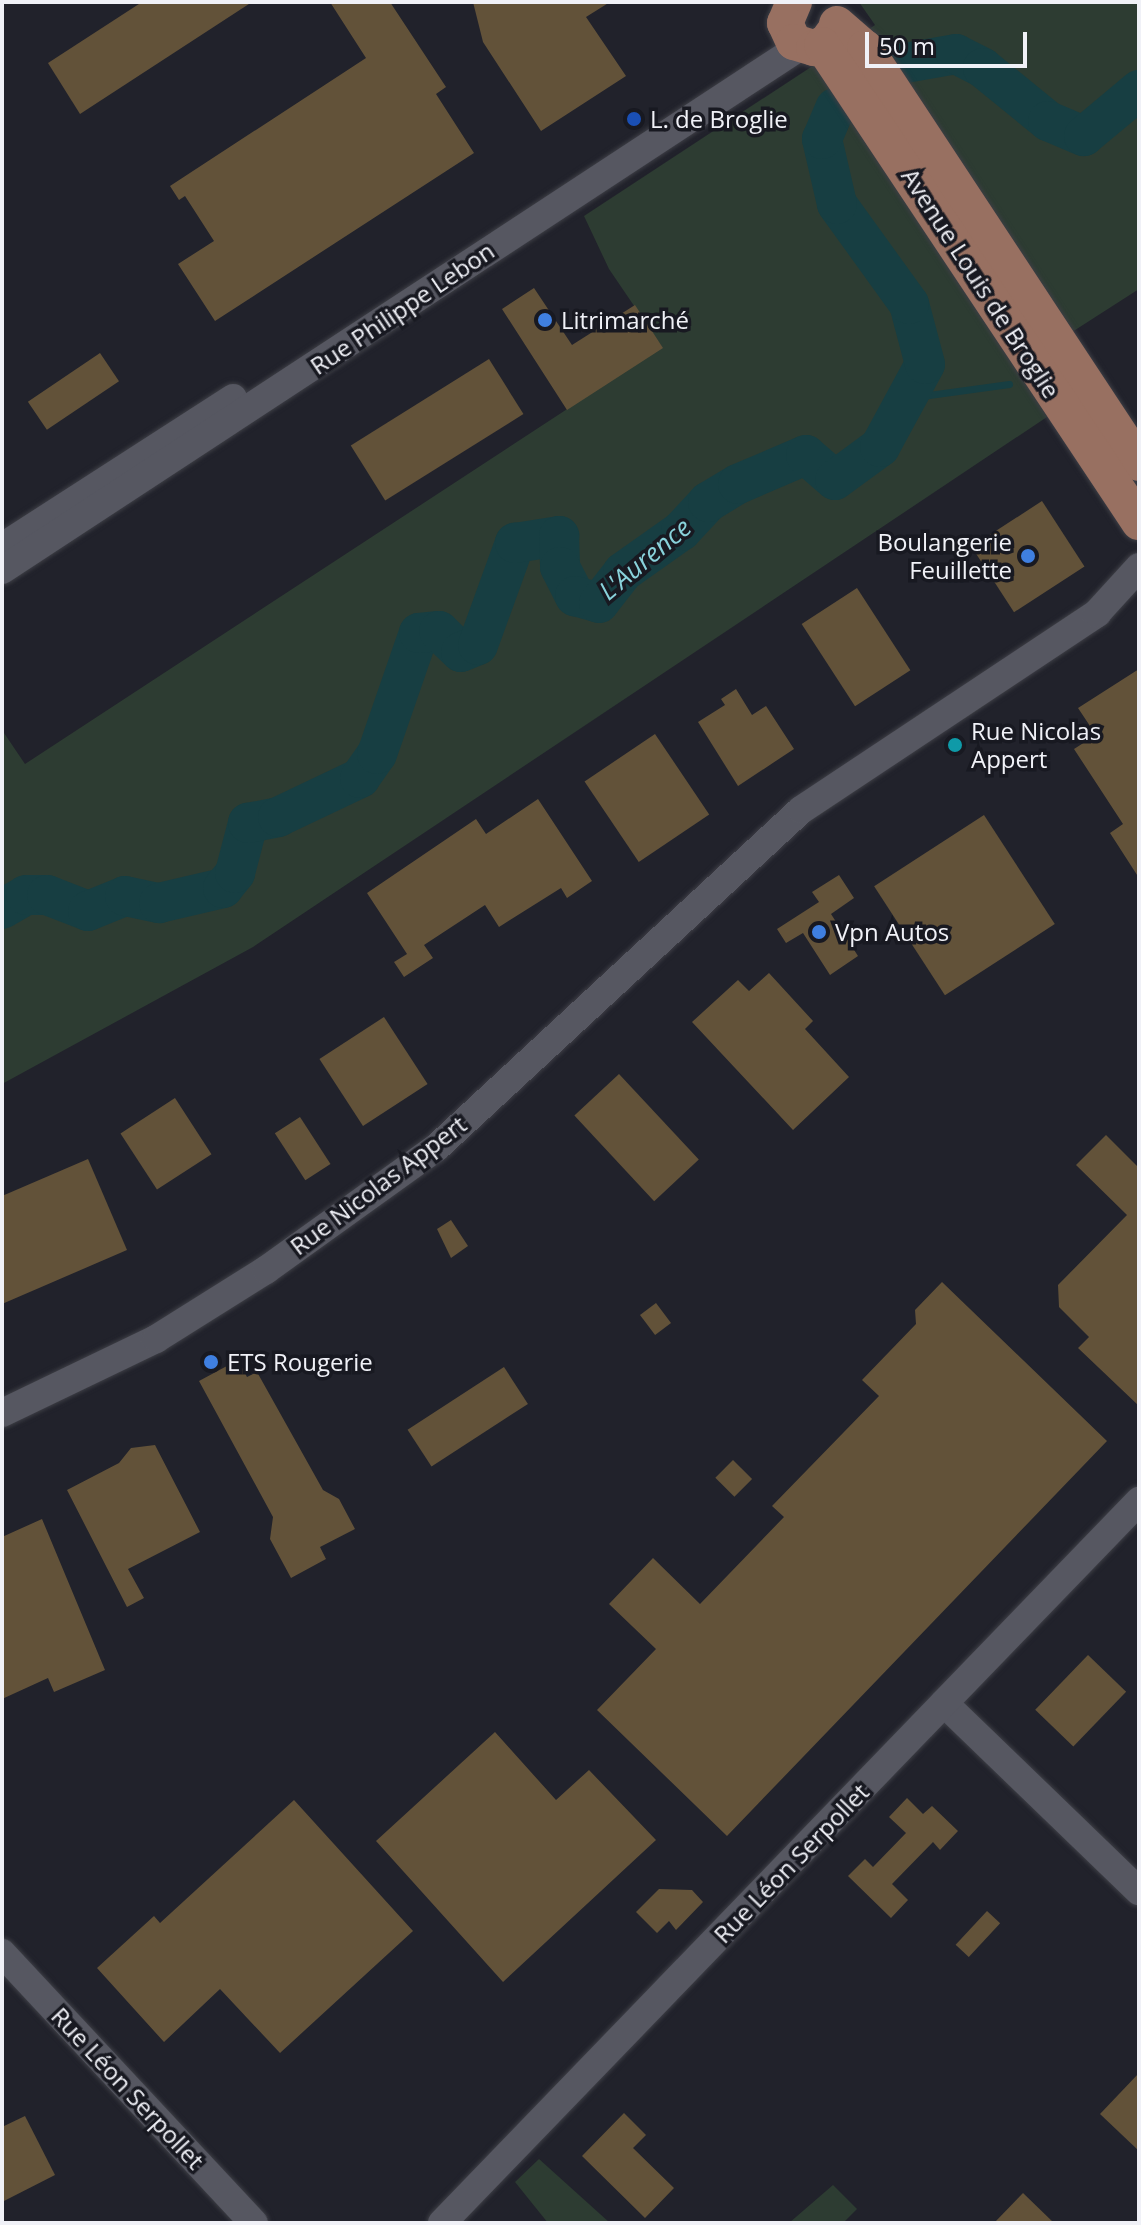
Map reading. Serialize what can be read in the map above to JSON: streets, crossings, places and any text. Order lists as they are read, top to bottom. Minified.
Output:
{"streets":{"main road":["Avenue Louis de Broglie"],"street":["Rue Philippe Lebon","Rue Nicolas Appert","Rue Léon Serpollet"]},"crossings":[["Avenue Louis de Broglie","Rue Philippe Lebon"]],"water":["L'Aurence"],"places":["L. de Broglie","Litrimarché","Boulangerie Feuillette","Rue Nicolas Appert","Vpn Autos","ETS Rougerie"],"scale_bar":"50 m"}
